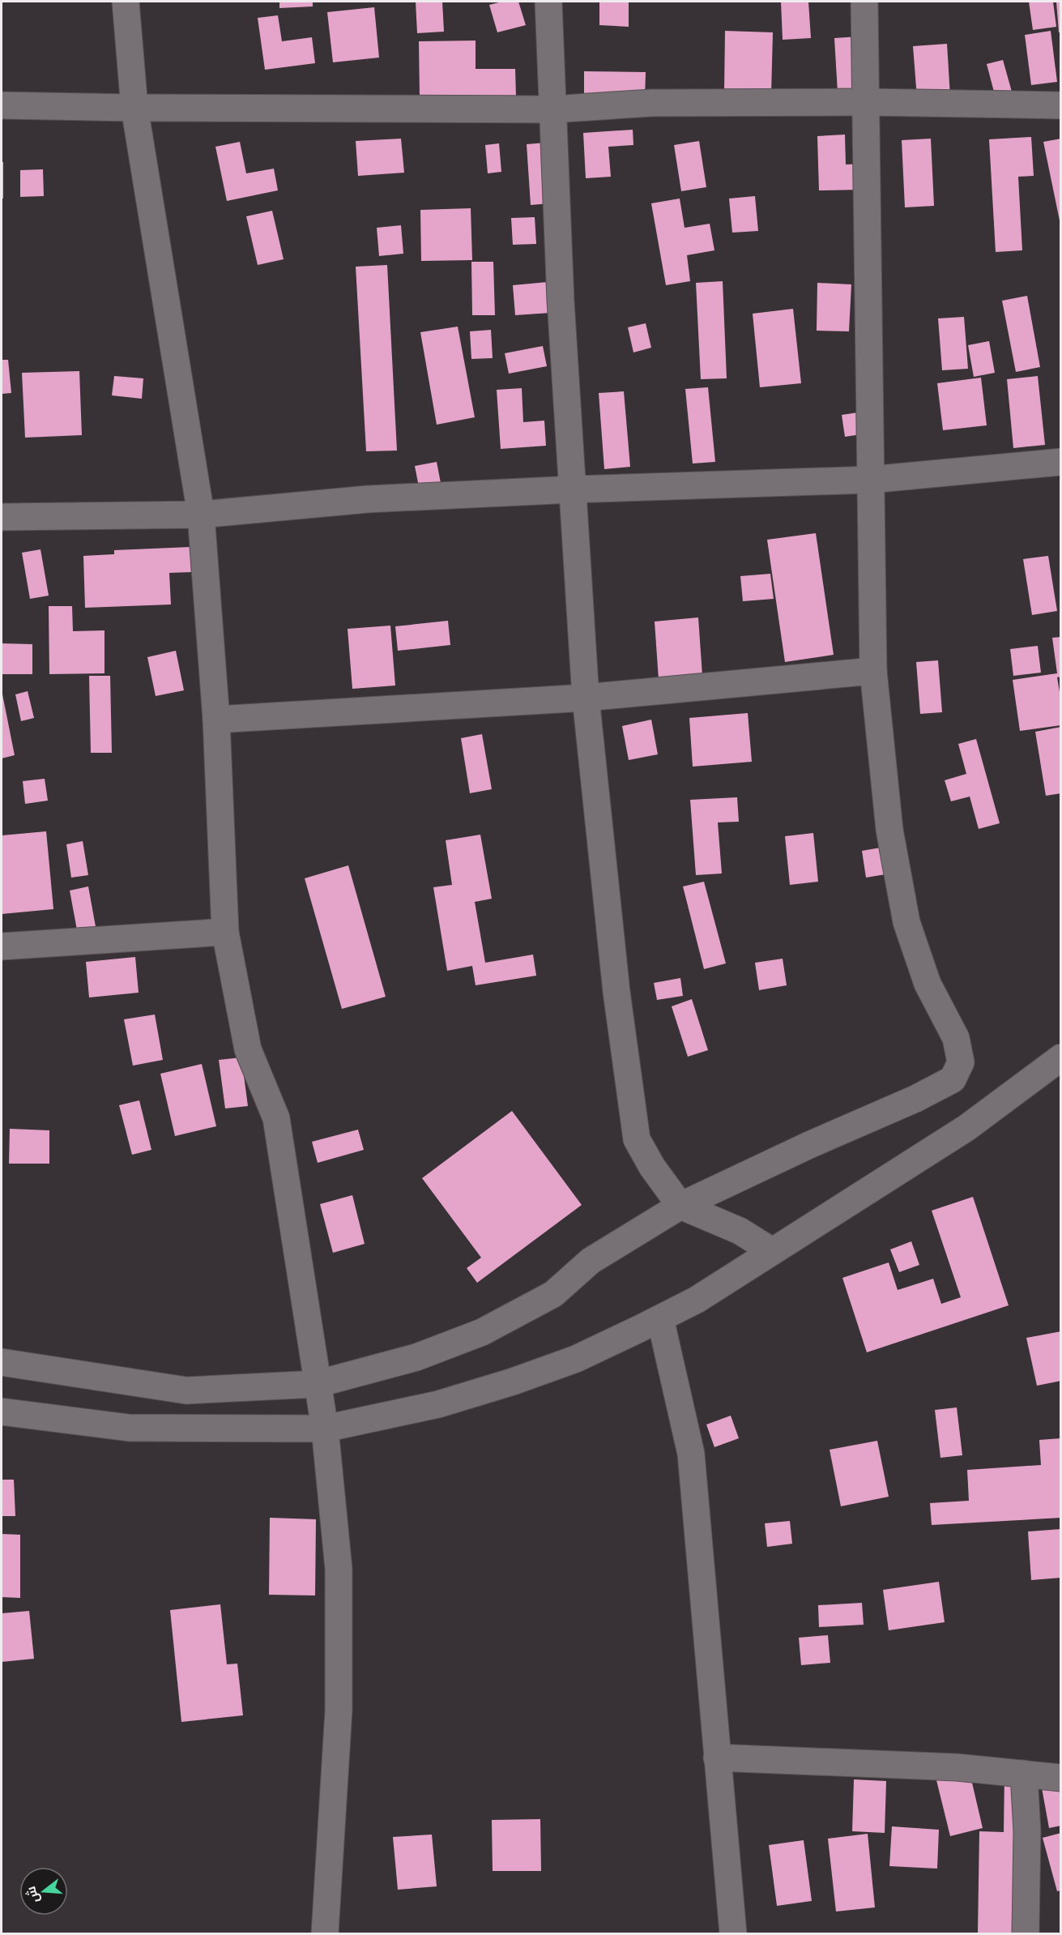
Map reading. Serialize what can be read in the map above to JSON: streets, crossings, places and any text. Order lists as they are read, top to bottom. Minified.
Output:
{"north":"left"}
